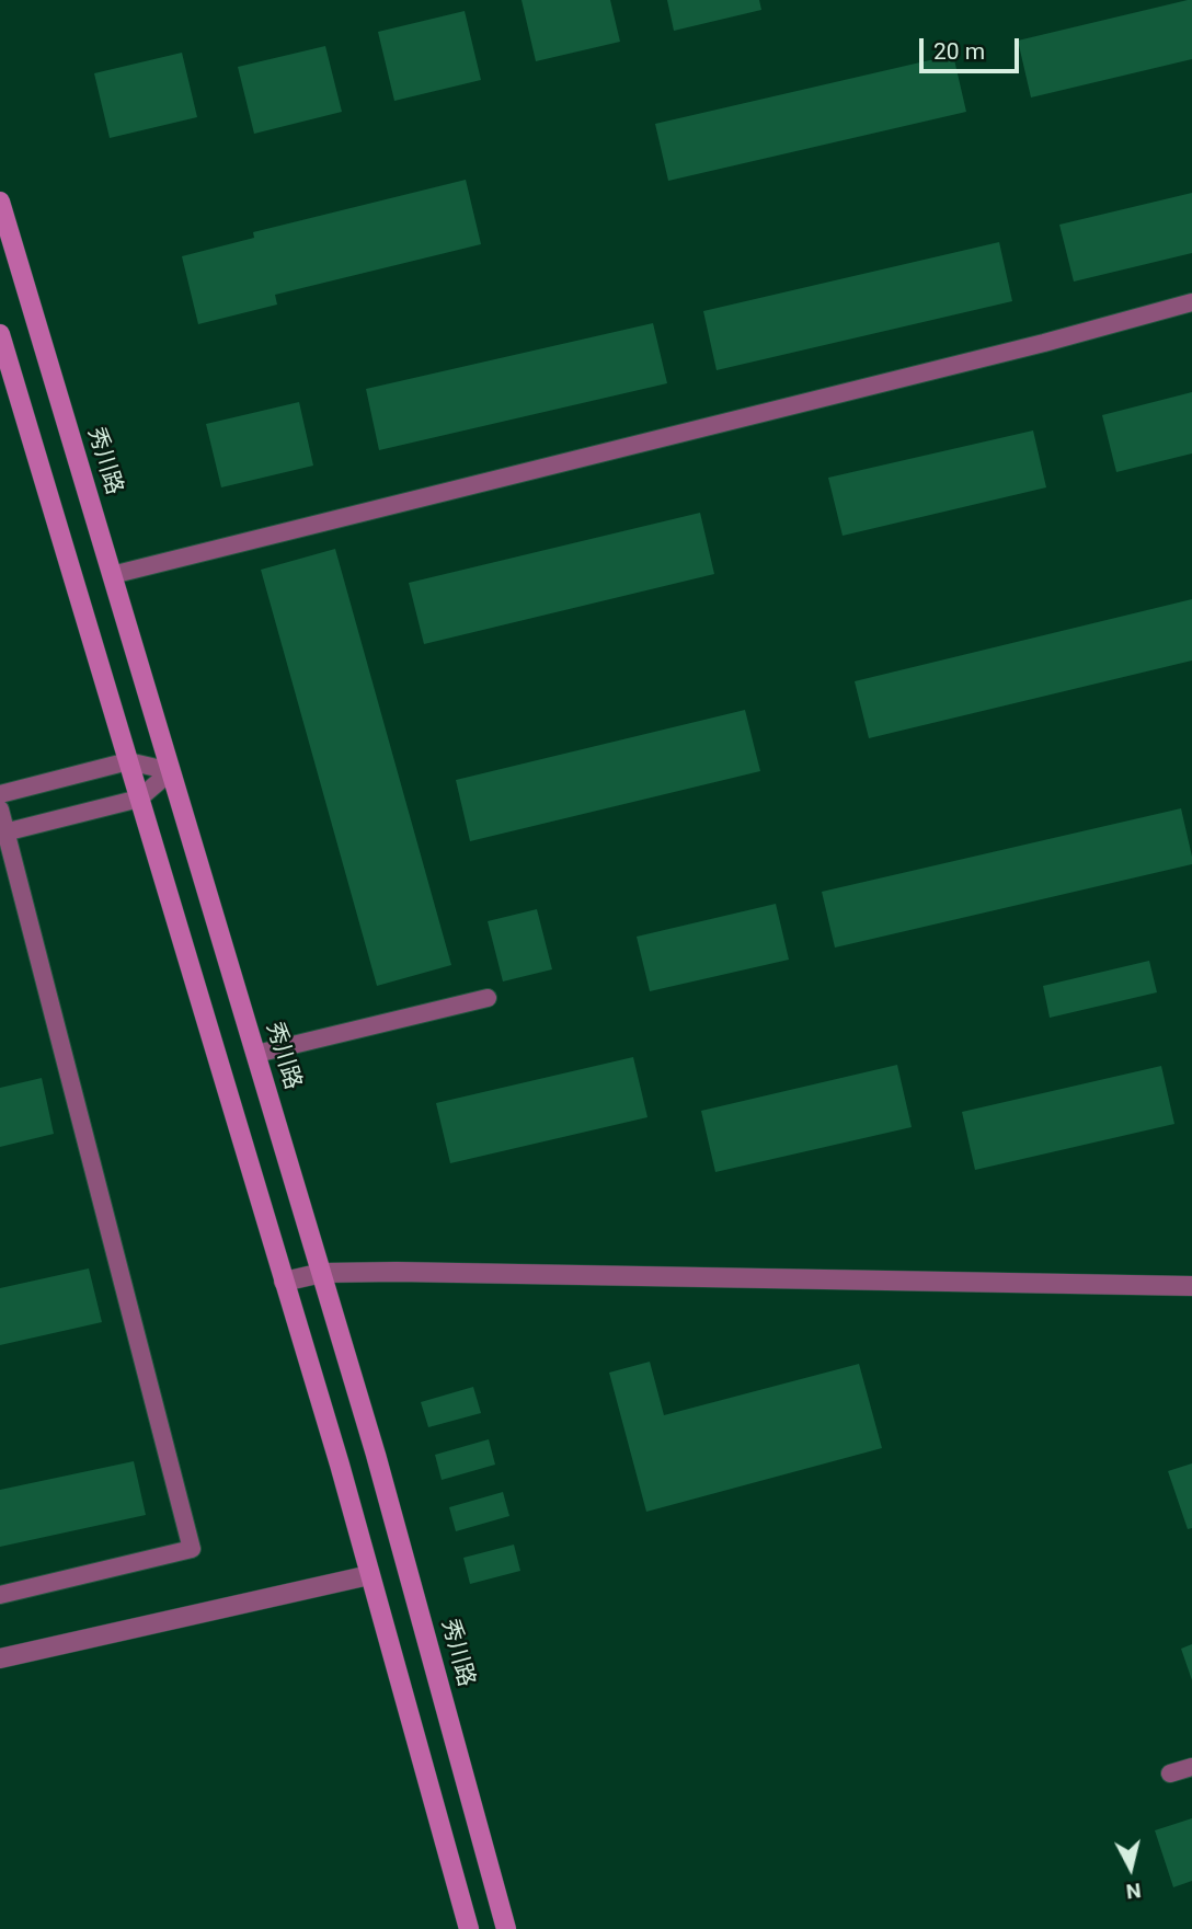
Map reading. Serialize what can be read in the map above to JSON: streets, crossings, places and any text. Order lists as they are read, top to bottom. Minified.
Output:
{"streets":{"main road":["秀川路"]},"scale_bar":"20 m","north":"bottom"}
